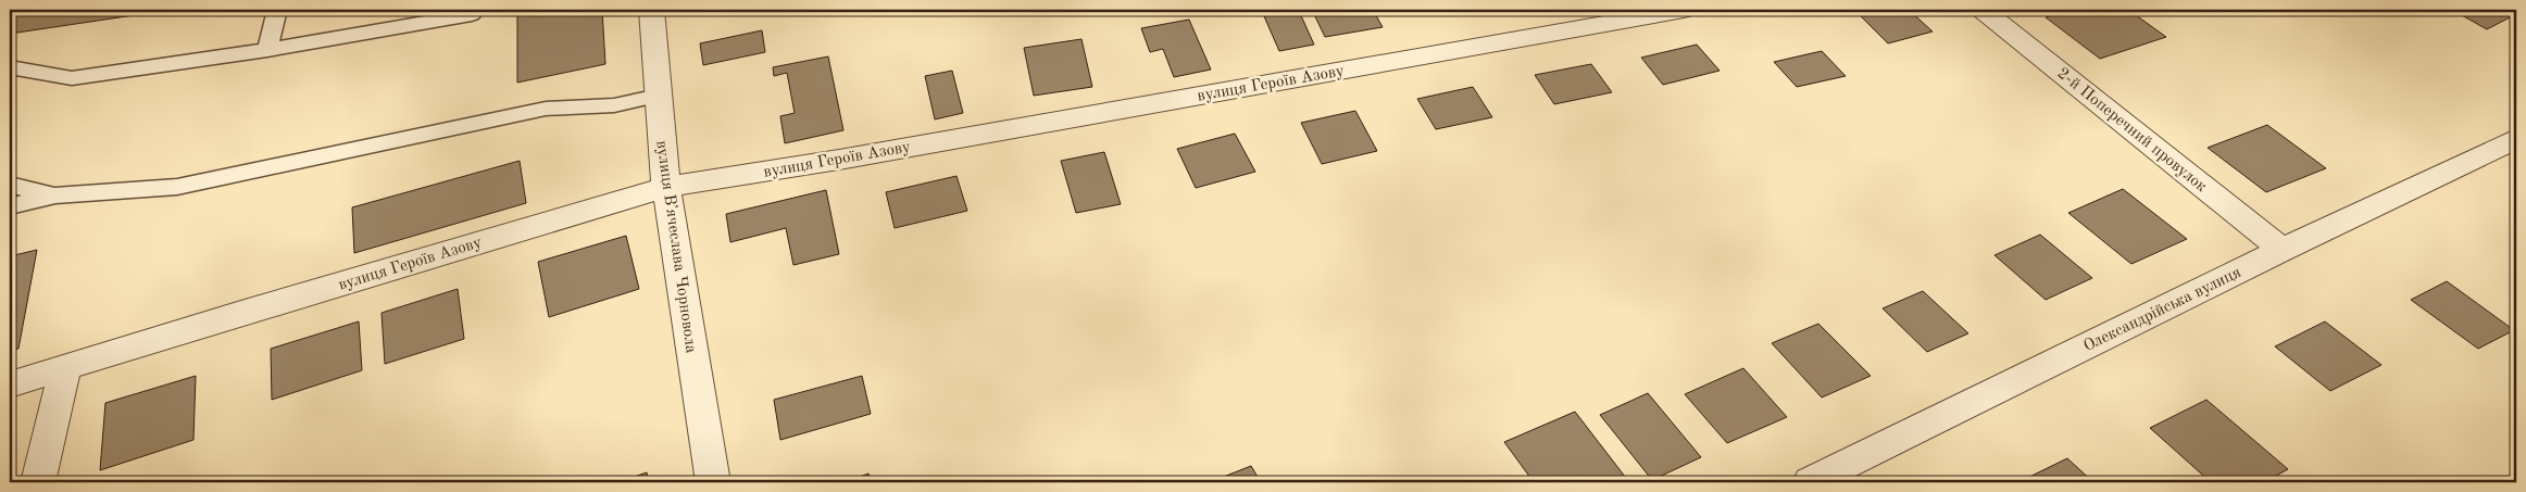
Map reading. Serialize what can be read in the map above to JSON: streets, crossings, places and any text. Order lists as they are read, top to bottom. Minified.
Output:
{"streets":{"street":["вулиця Героїв Азову","2-й Поперечний провулок","вулиця Вʼячеслава Чорновола","Олександрійська вулиця"]},"crossings":[["вулиця Героїв Азову","вулиця Вʼячеслава Чорновола"],["2-й Поперечний провулок","Олександрійська вулиця"]]}
